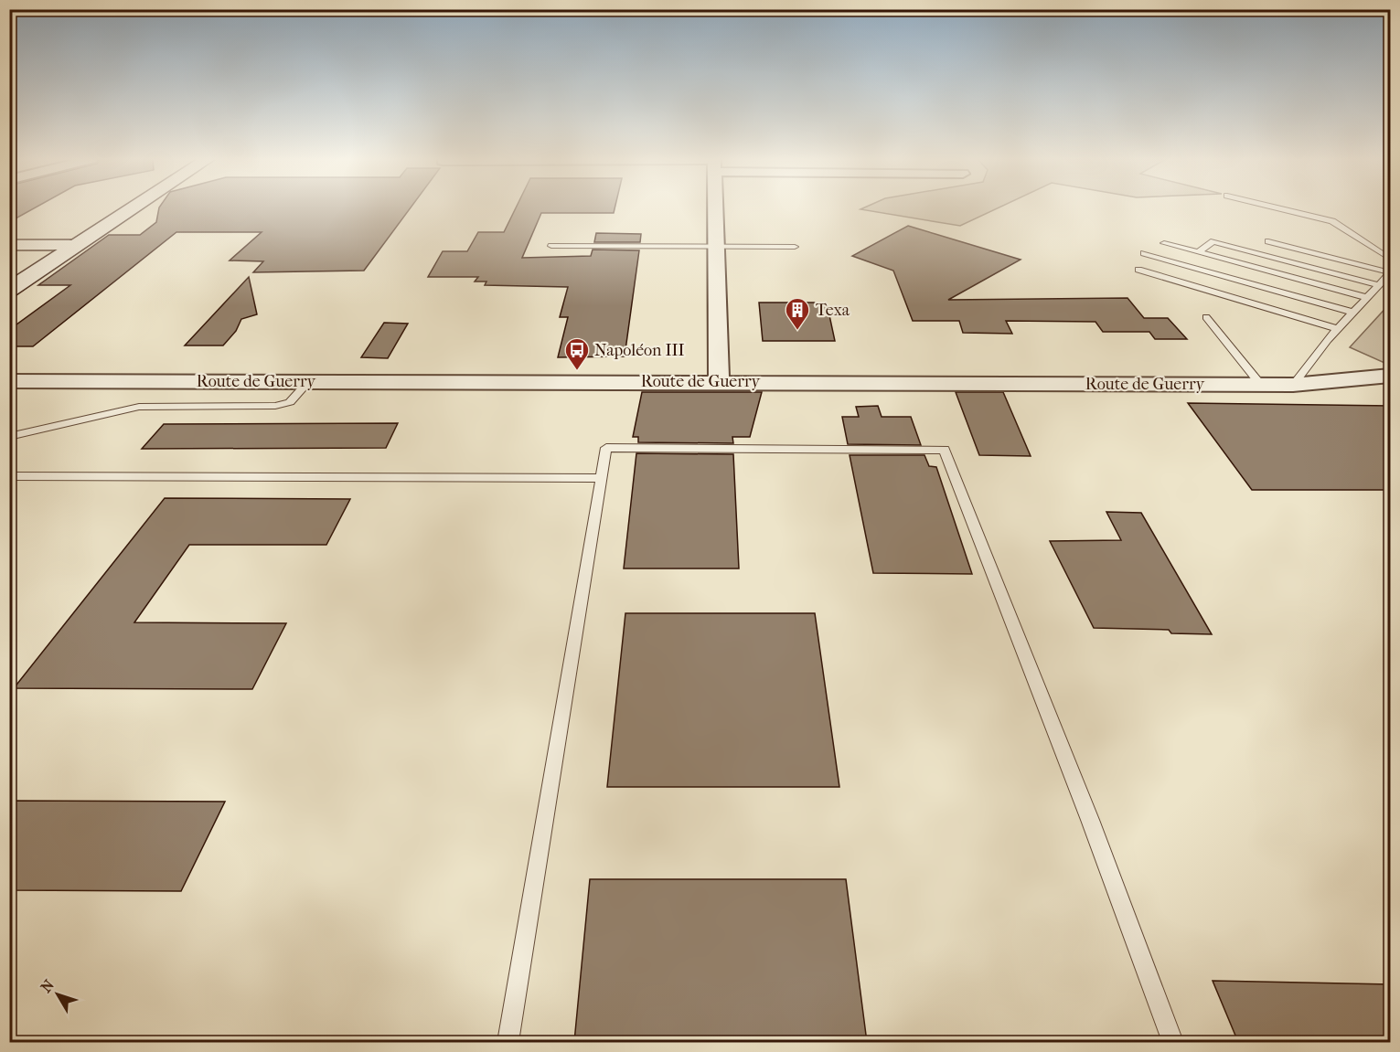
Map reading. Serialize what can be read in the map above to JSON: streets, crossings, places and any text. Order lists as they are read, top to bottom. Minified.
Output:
{"streets":{"street":["Route de Guerry"]},"places":{"building":["Texa"],"bus stop":["Napoléon III"]},"north":"top left"}
